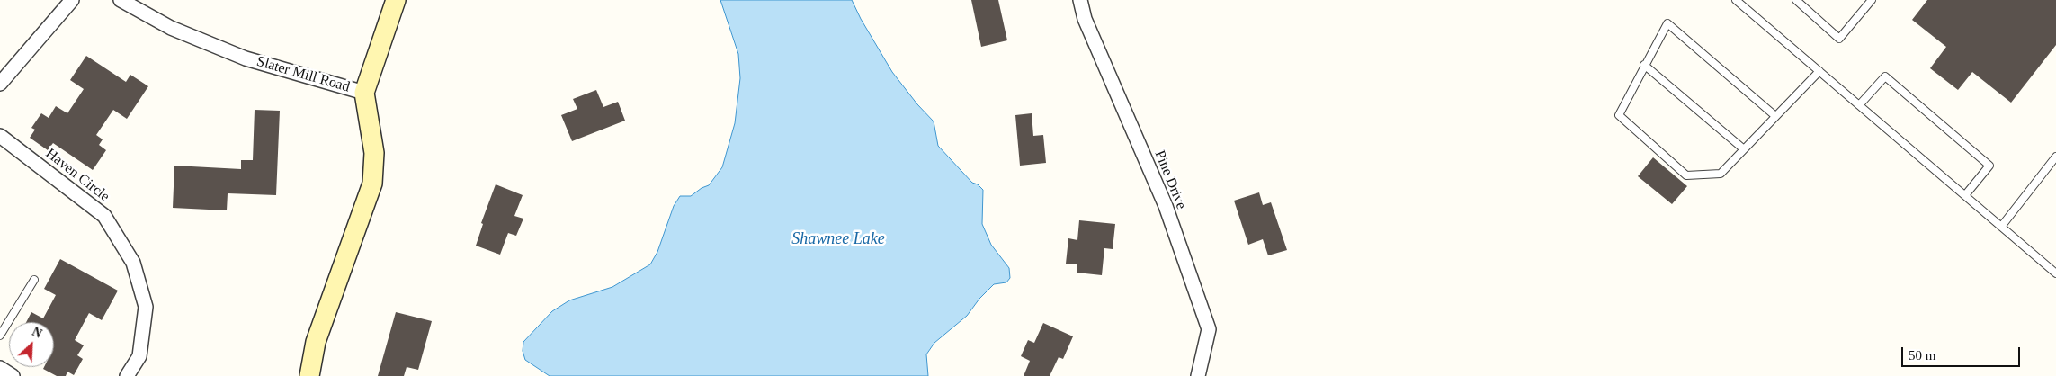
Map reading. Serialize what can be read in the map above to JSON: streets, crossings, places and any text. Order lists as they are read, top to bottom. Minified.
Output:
{"streets":{"street":["Slater Mill Road","Haven Circle","Pine Drive"]},"water":["Shawnee Lake"],"scale_bar":"50 m","north":"top right"}
